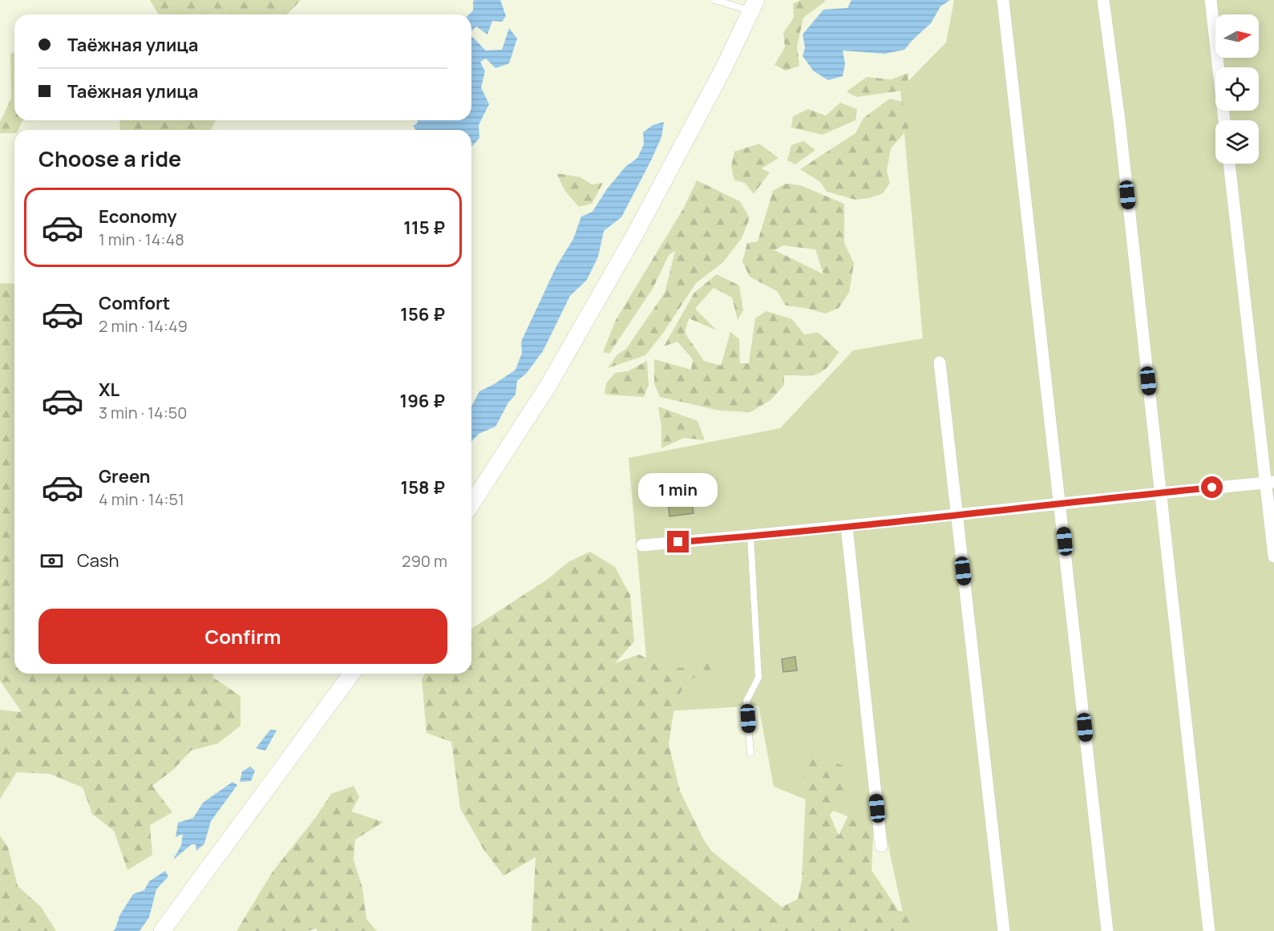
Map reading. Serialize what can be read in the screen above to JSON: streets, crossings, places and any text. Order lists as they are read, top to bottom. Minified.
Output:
{"north":"right","page":{"banner":["Таёжная улица","Таёжная улица"],"heading":"Choose a ride","list":[{"name":"Economy","note":"1 min · 14:48","value":"115 ₽"},{"name":"Comfort","note":"2 min · 14:49","value":"156 ₽"},{"name":"XL","note":"3 min · 14:50","value":"196 ₽"},{"name":"Green","note":"4 min · 14:51","value":"158 ₽"}],"bubble":"1 min","pay":["Cash","290 m"],"buttons":"Confirm"}}
